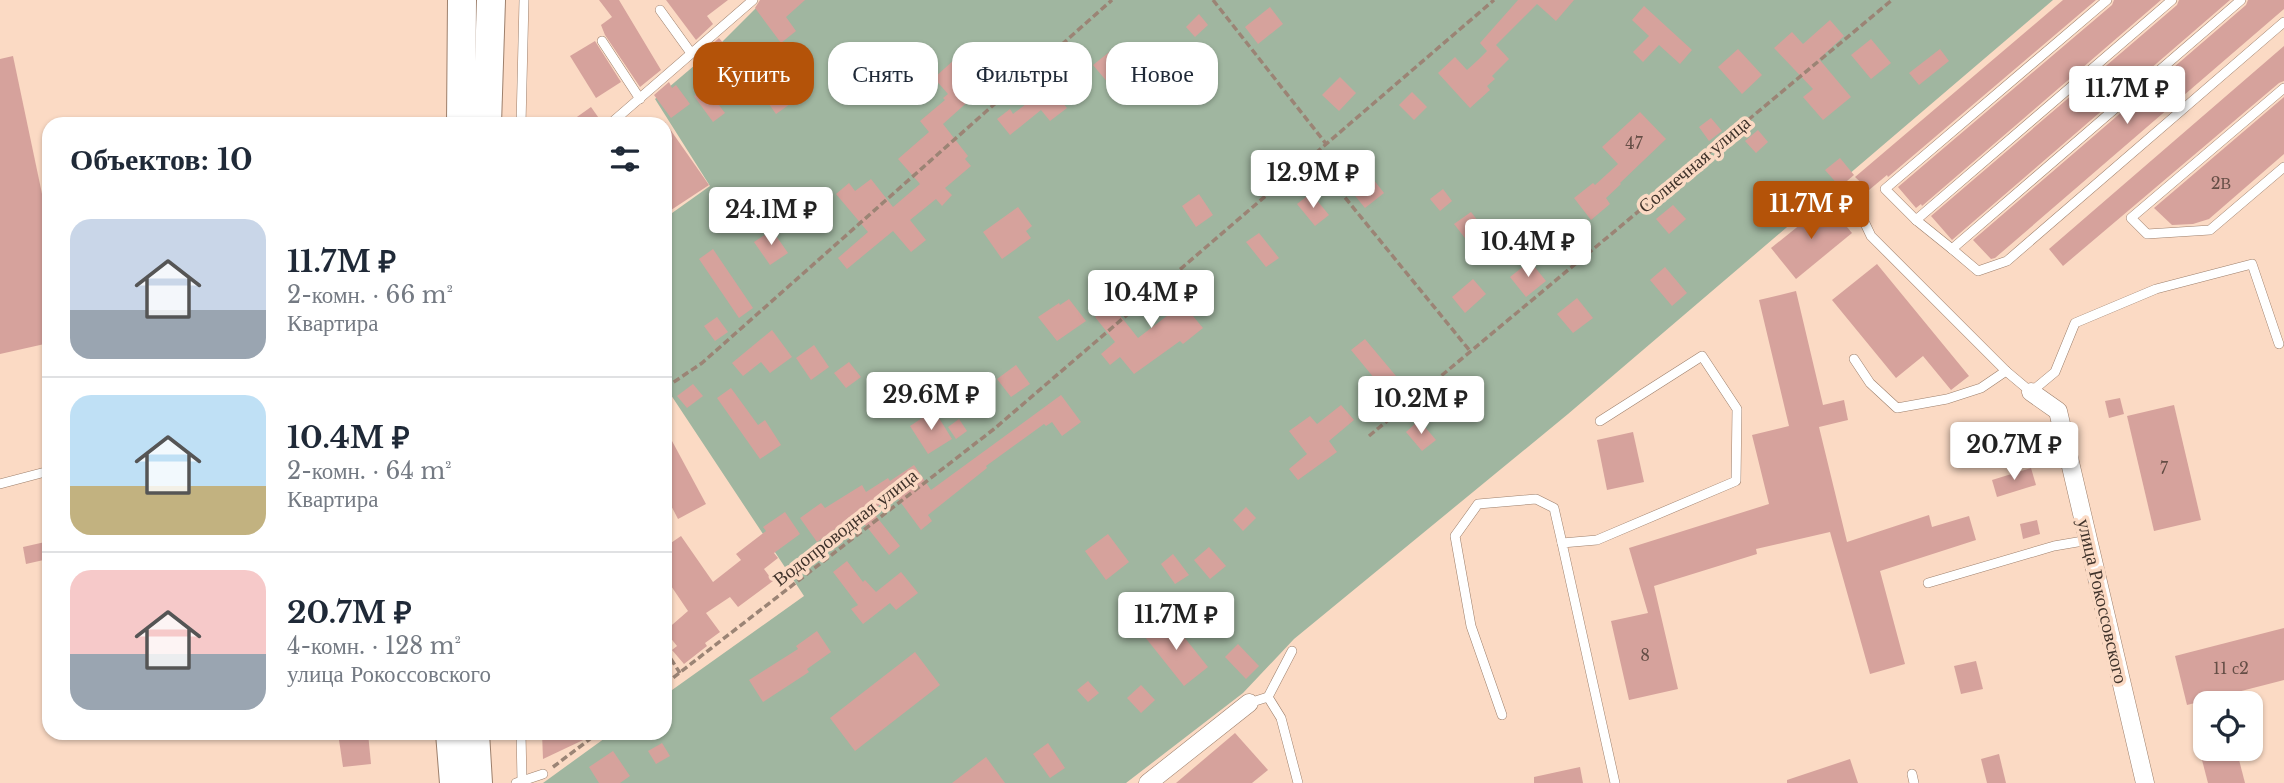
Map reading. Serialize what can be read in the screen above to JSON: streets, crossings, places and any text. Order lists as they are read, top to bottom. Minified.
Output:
{"streets":{"street":["улица Рокоссовского"],"path":["Солнечная улица","Водопроводная улица"]},"house_numbers":["47","2В","7","8","11 с2"],"page":{"chip":["Купить","Снять","Фильтры","Новое"],"price":["11.7M ₽","12.9M ₽","11.7M ₽","24.1M ₽","10.4M ₽","10.4M ₽","29.6M ₽","10.2M ₽","20.7M ₽","11.7M ₽"],"heading":"Объектов: 10","list":[{"name":"11.7M ₽","note":"2-комн. · 66 m² · Квартира"},{"name":"10.4M ₽","note":"2-комн. · 64 m² · Квартира"},{"name":"20.7M ₽","note":"4-комн. · 128 m² · улица Рокоссовского"}]}}
